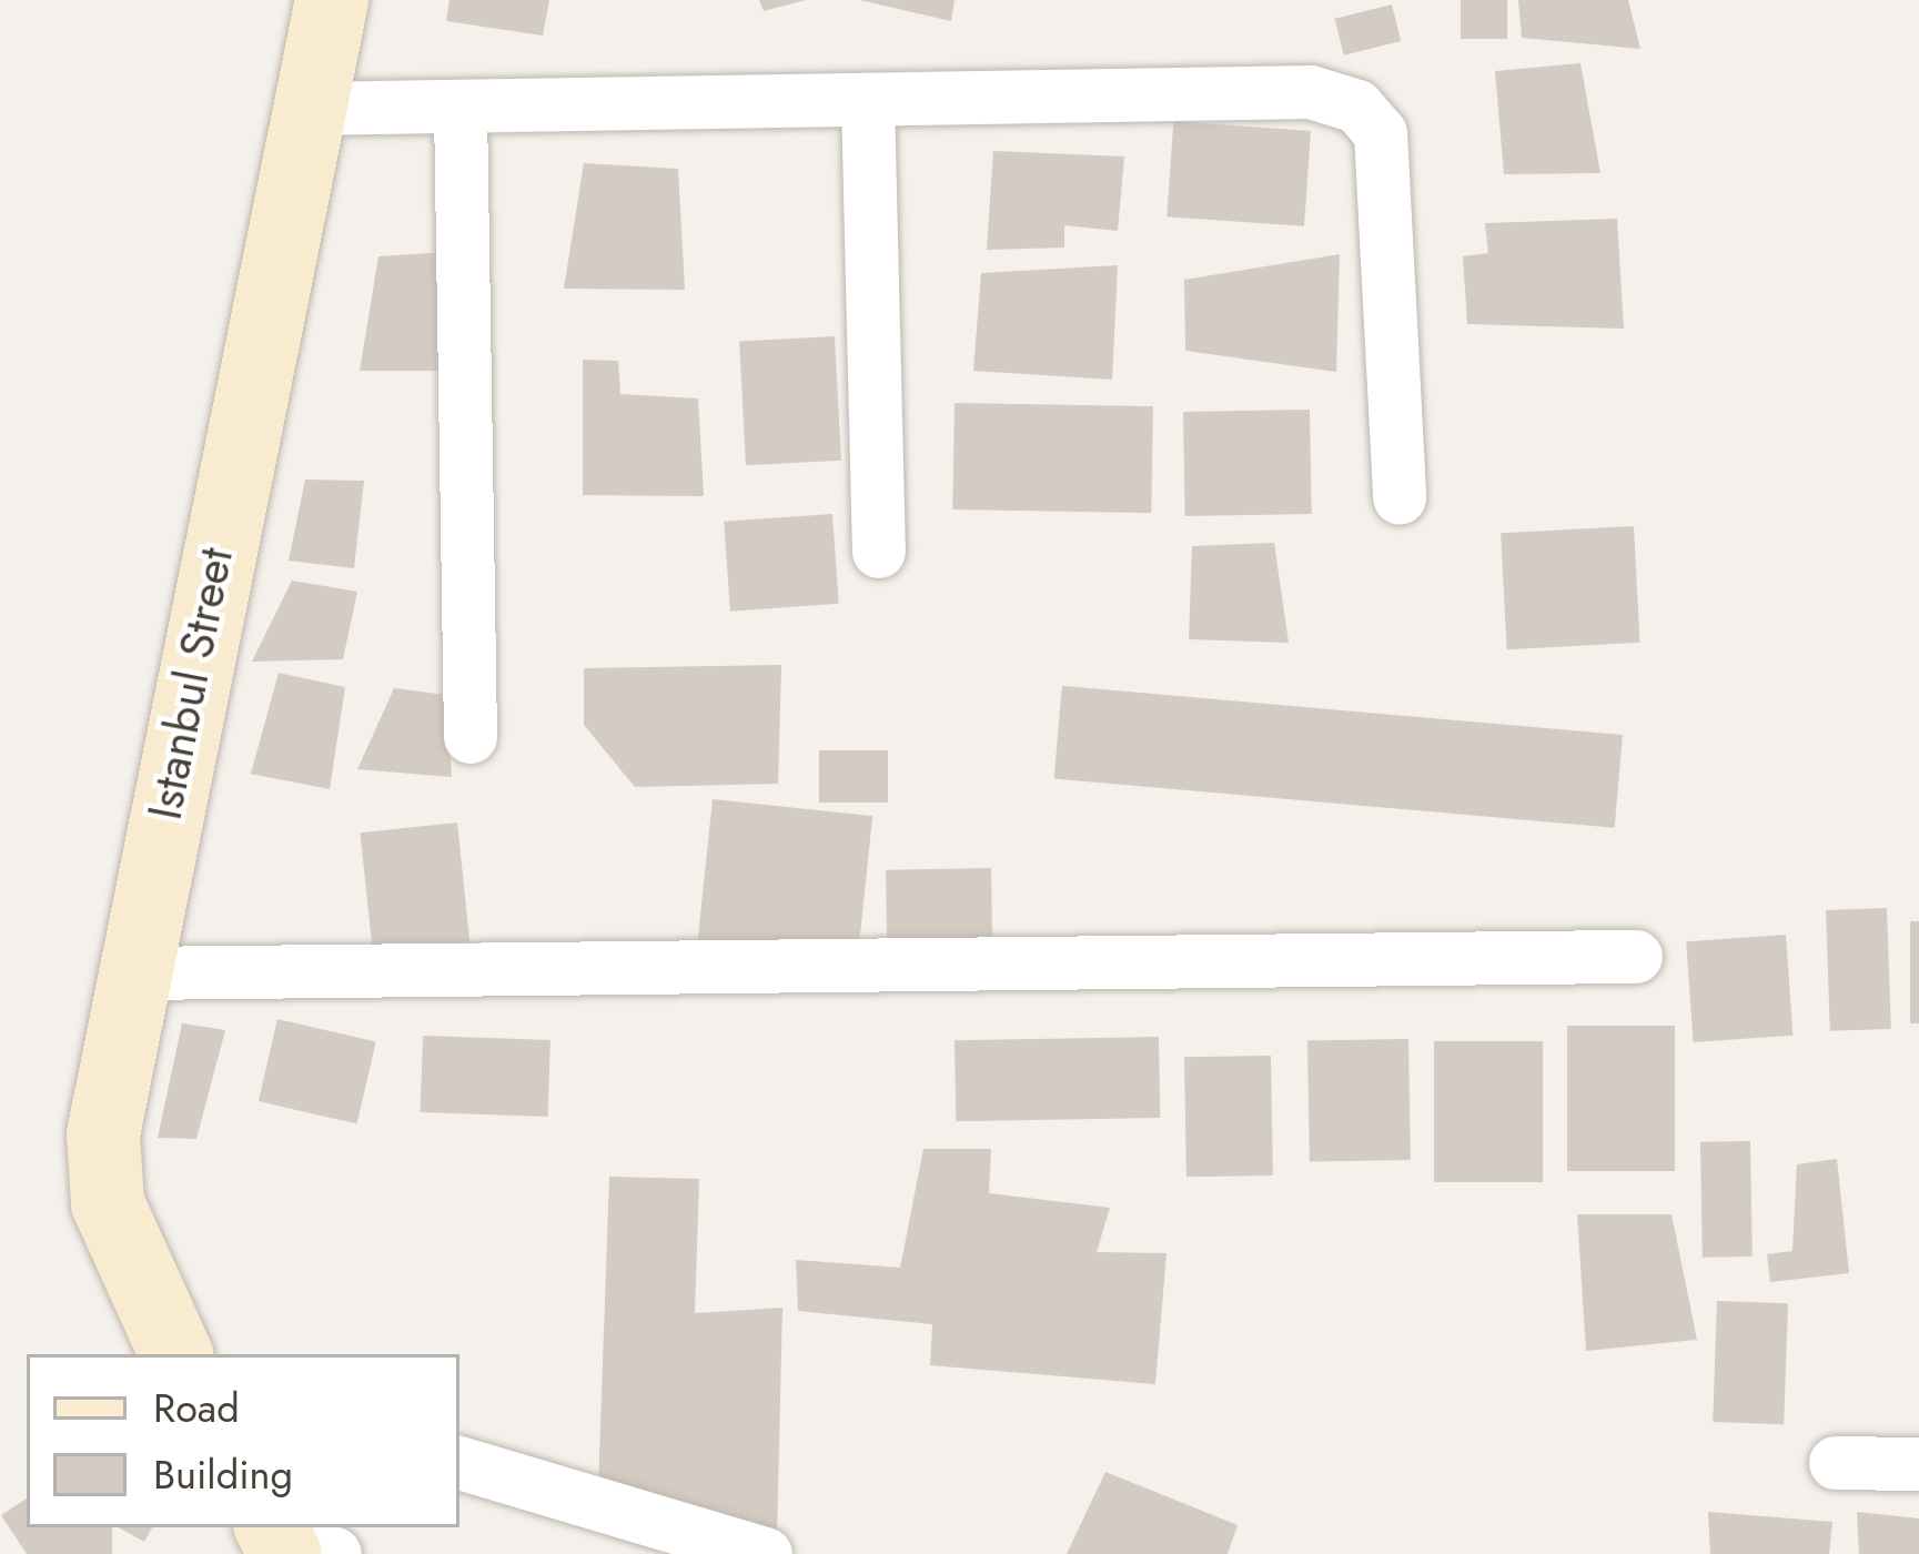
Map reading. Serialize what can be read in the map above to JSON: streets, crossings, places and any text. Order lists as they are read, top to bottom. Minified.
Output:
{"streets":{"street":["Istanbul Street"]},"legend":["Road","Building"]}
